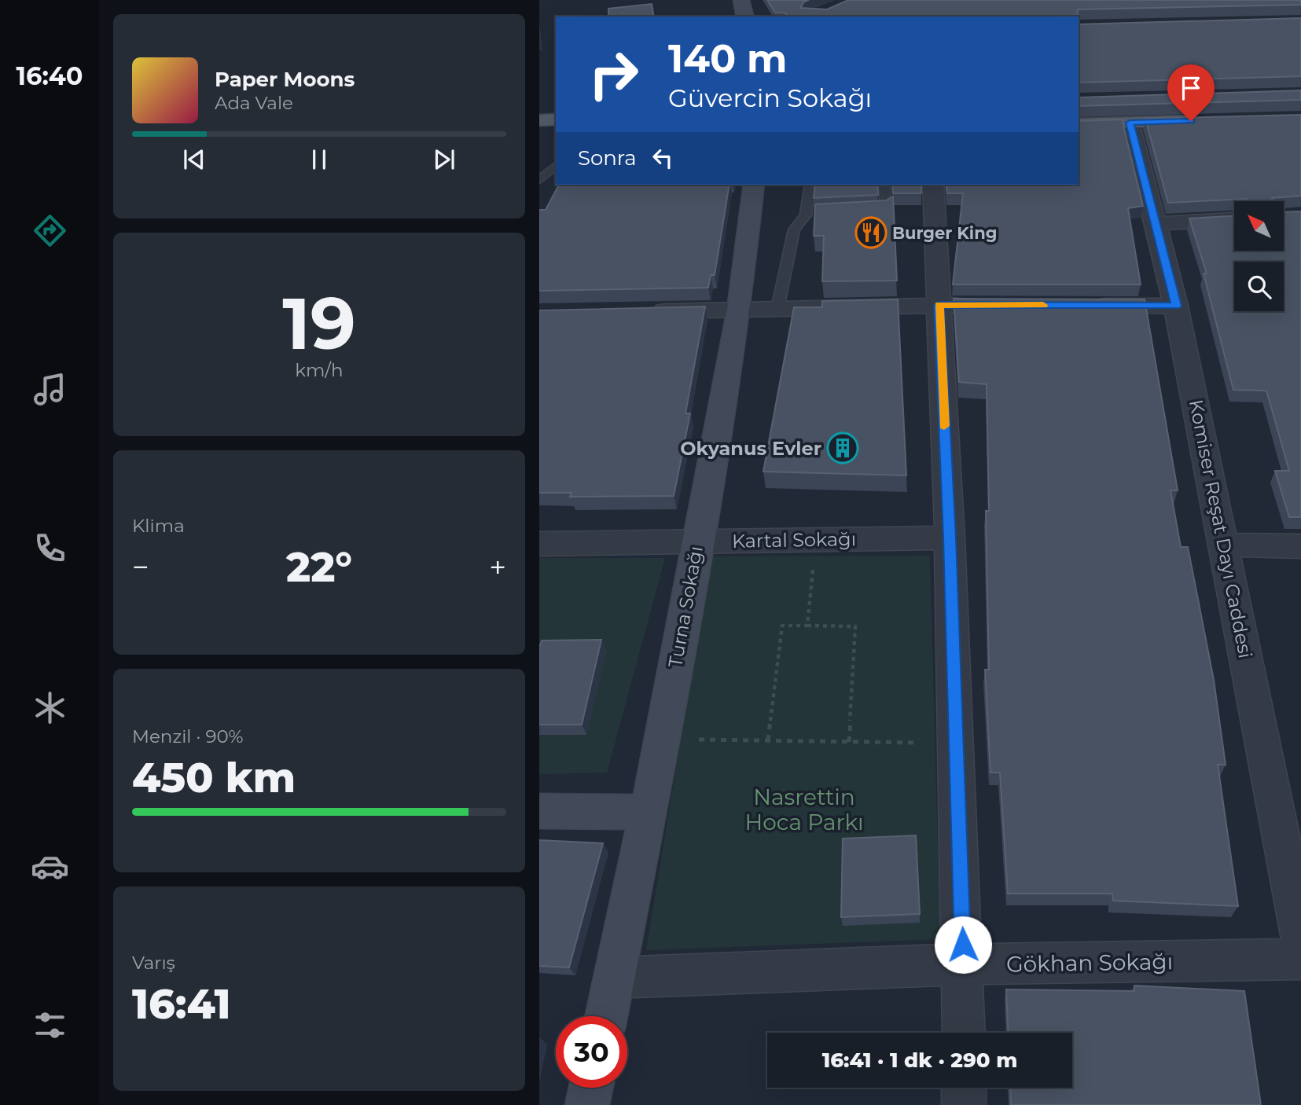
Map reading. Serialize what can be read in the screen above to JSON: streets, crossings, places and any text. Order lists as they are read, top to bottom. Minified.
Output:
{"streets":{"main road":["Turna Sokağı"],"street":["Komiser Reşat Dayı Caddesi","Kartal Sokağı","Gökhan Sokağı"]},"crossings":[["Kartal Sokağı","Turna Sokağı"],["Turna Sokağı","Gökhan Sokağı"]],"parks":["Nasrettin Hoca Parkı"],"places":{"restaurant":["Burger King"],"building":["Okyanus Evler"]},"north":"top left","page":{"tabs":"16:40","turn":["140 m","Güvercin Sokağı"],"song":["Paper Moons","Ada Vale"],"then":"Sonra","tile":[["19","km/h"],"Klima",["Menzil · 90%","450 km"],["Varış","16:41"]],"heat":["−","22°","+"],"limit":"30","trip":"16:41 · 1 dk · 290 m"}}
